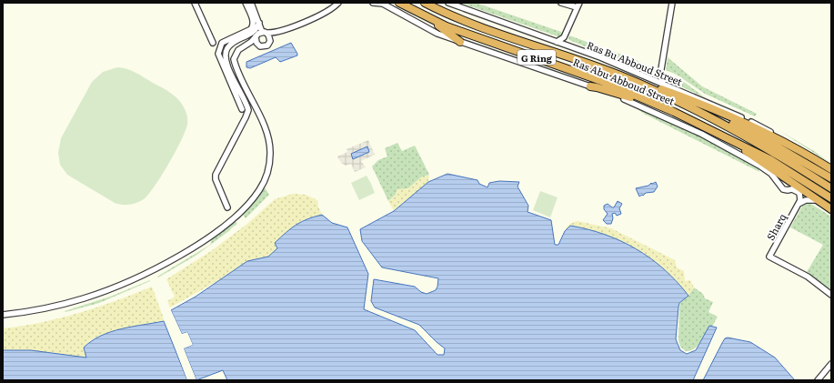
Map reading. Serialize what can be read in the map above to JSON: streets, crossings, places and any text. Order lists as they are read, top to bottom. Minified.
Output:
{"streets":{"highway":["G Ring","Ras Abu Abboud Street"],"street":["Ras Bu Abboud Street","Sharq"]}}
